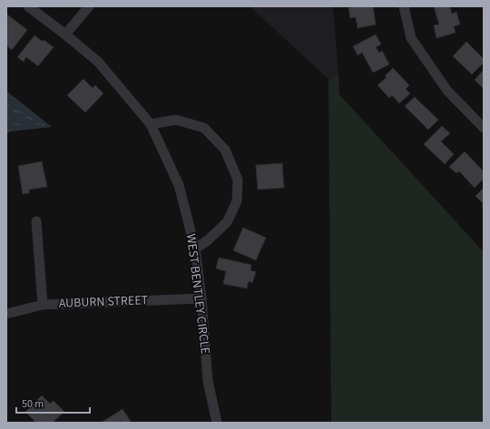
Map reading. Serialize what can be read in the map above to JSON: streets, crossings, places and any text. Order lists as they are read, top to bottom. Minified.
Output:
{"streets":{"street":["WEST BENTLEY CIRCLE","AUBURN STREET"]},"crossings":[["WEST BENTLEY CIRCLE","AUBURN STREET"]],"scale_bar":"50 m"}
